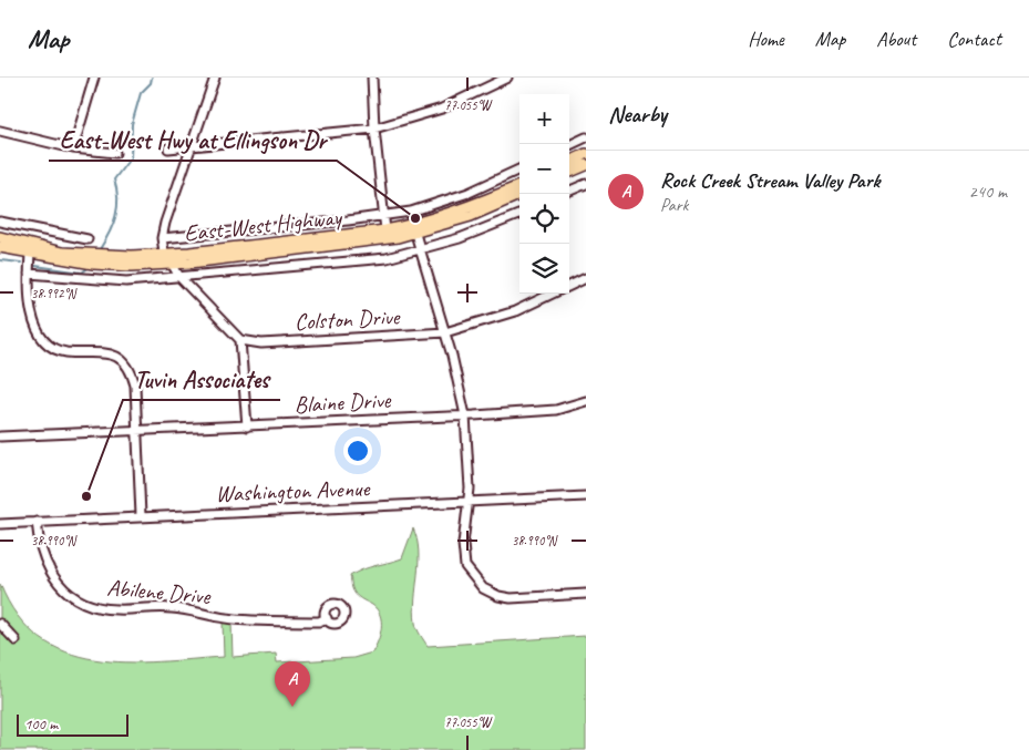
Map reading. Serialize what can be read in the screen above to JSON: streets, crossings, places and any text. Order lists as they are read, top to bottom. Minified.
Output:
{"streets":{"main road":["East-West Highway"],"street":["Colston Drive","Blaine Drive","Washington Avenue","Abilene Drive"]},"crossings":[["Washington Avenue","Abilene Drive"]],"places":["East-West Hwy at Ellingson Dr","Tuvin Associates"],"scale_bar":"100 m","page":{"header":"Map","nav":["Home","Map","About","Contact"],"heading":"Nearby","map_buttons":["+","−"],"list":[{"mark":"A","name":"Rock Creek Stream Valley Park","note":"Park","value":"240 m"}],"pins":"A","scale":"100 m"},"coordinates":["77.055°W","38.992°N","38.990°N"]}
